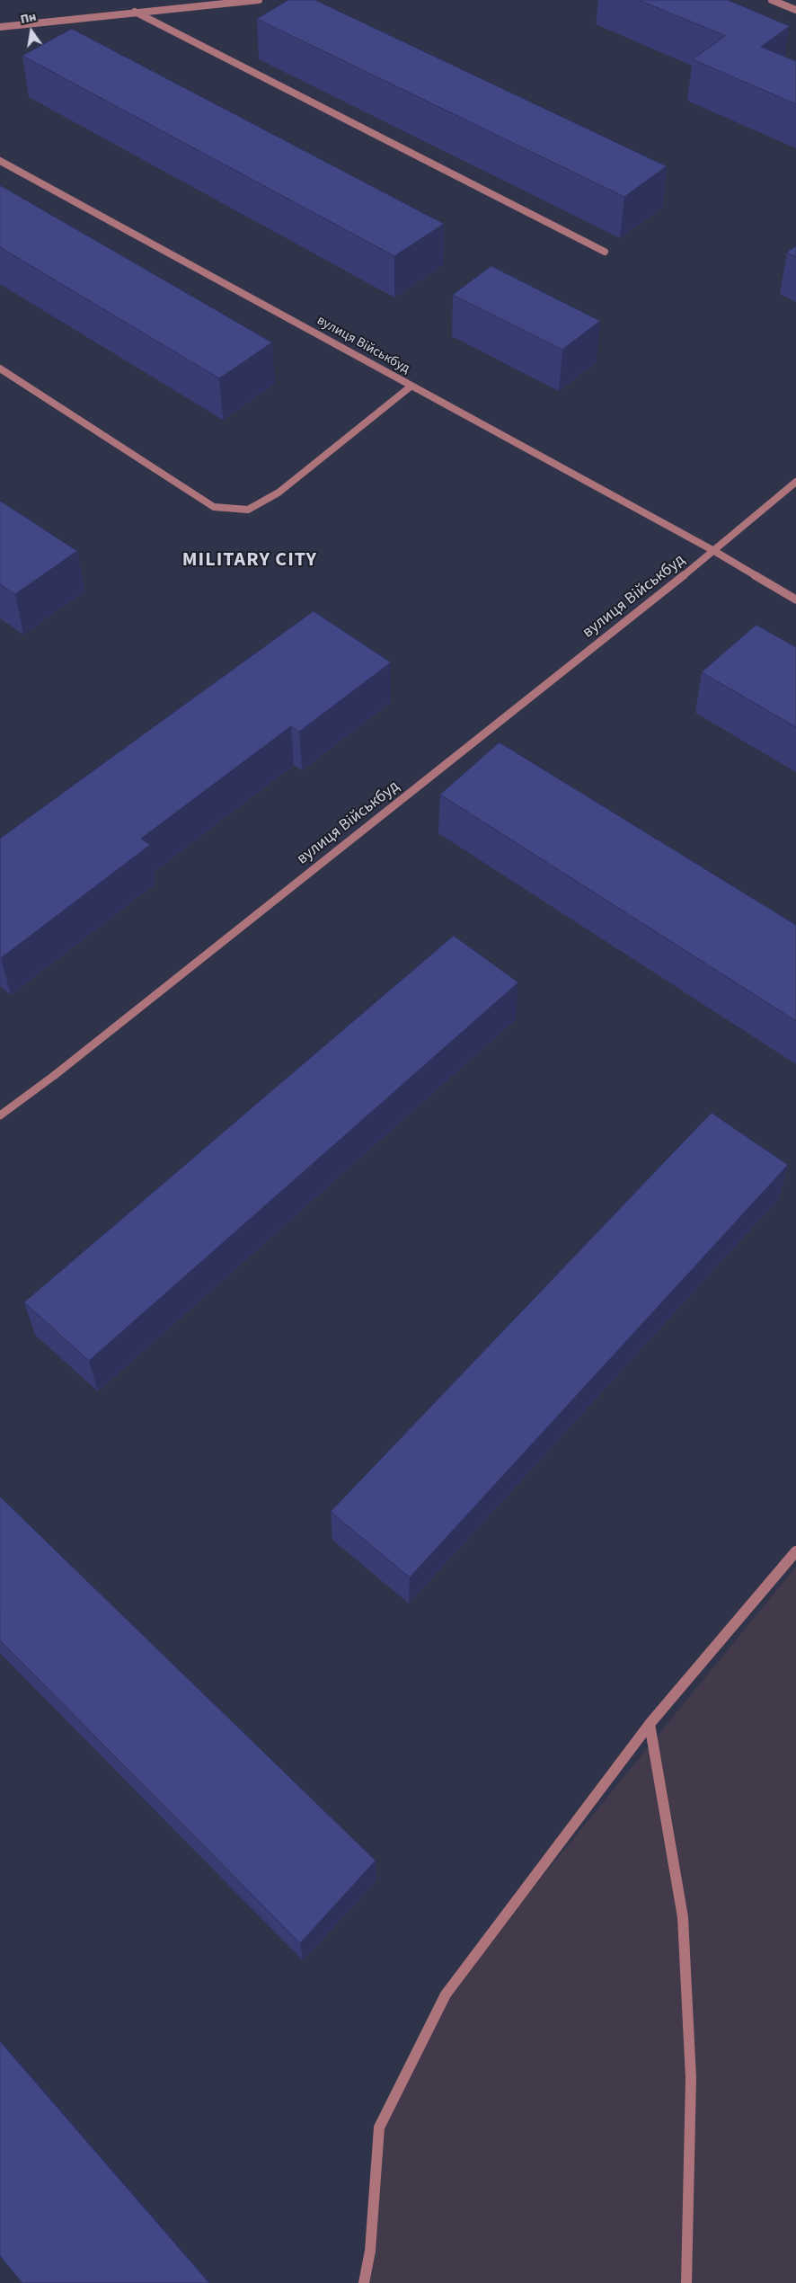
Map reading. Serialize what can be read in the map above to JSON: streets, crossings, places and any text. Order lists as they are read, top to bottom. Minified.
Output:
{"streets":{"street":["вулиця Військбуд"]},"districts":["MILITARY CITY"],"north":"top"}
